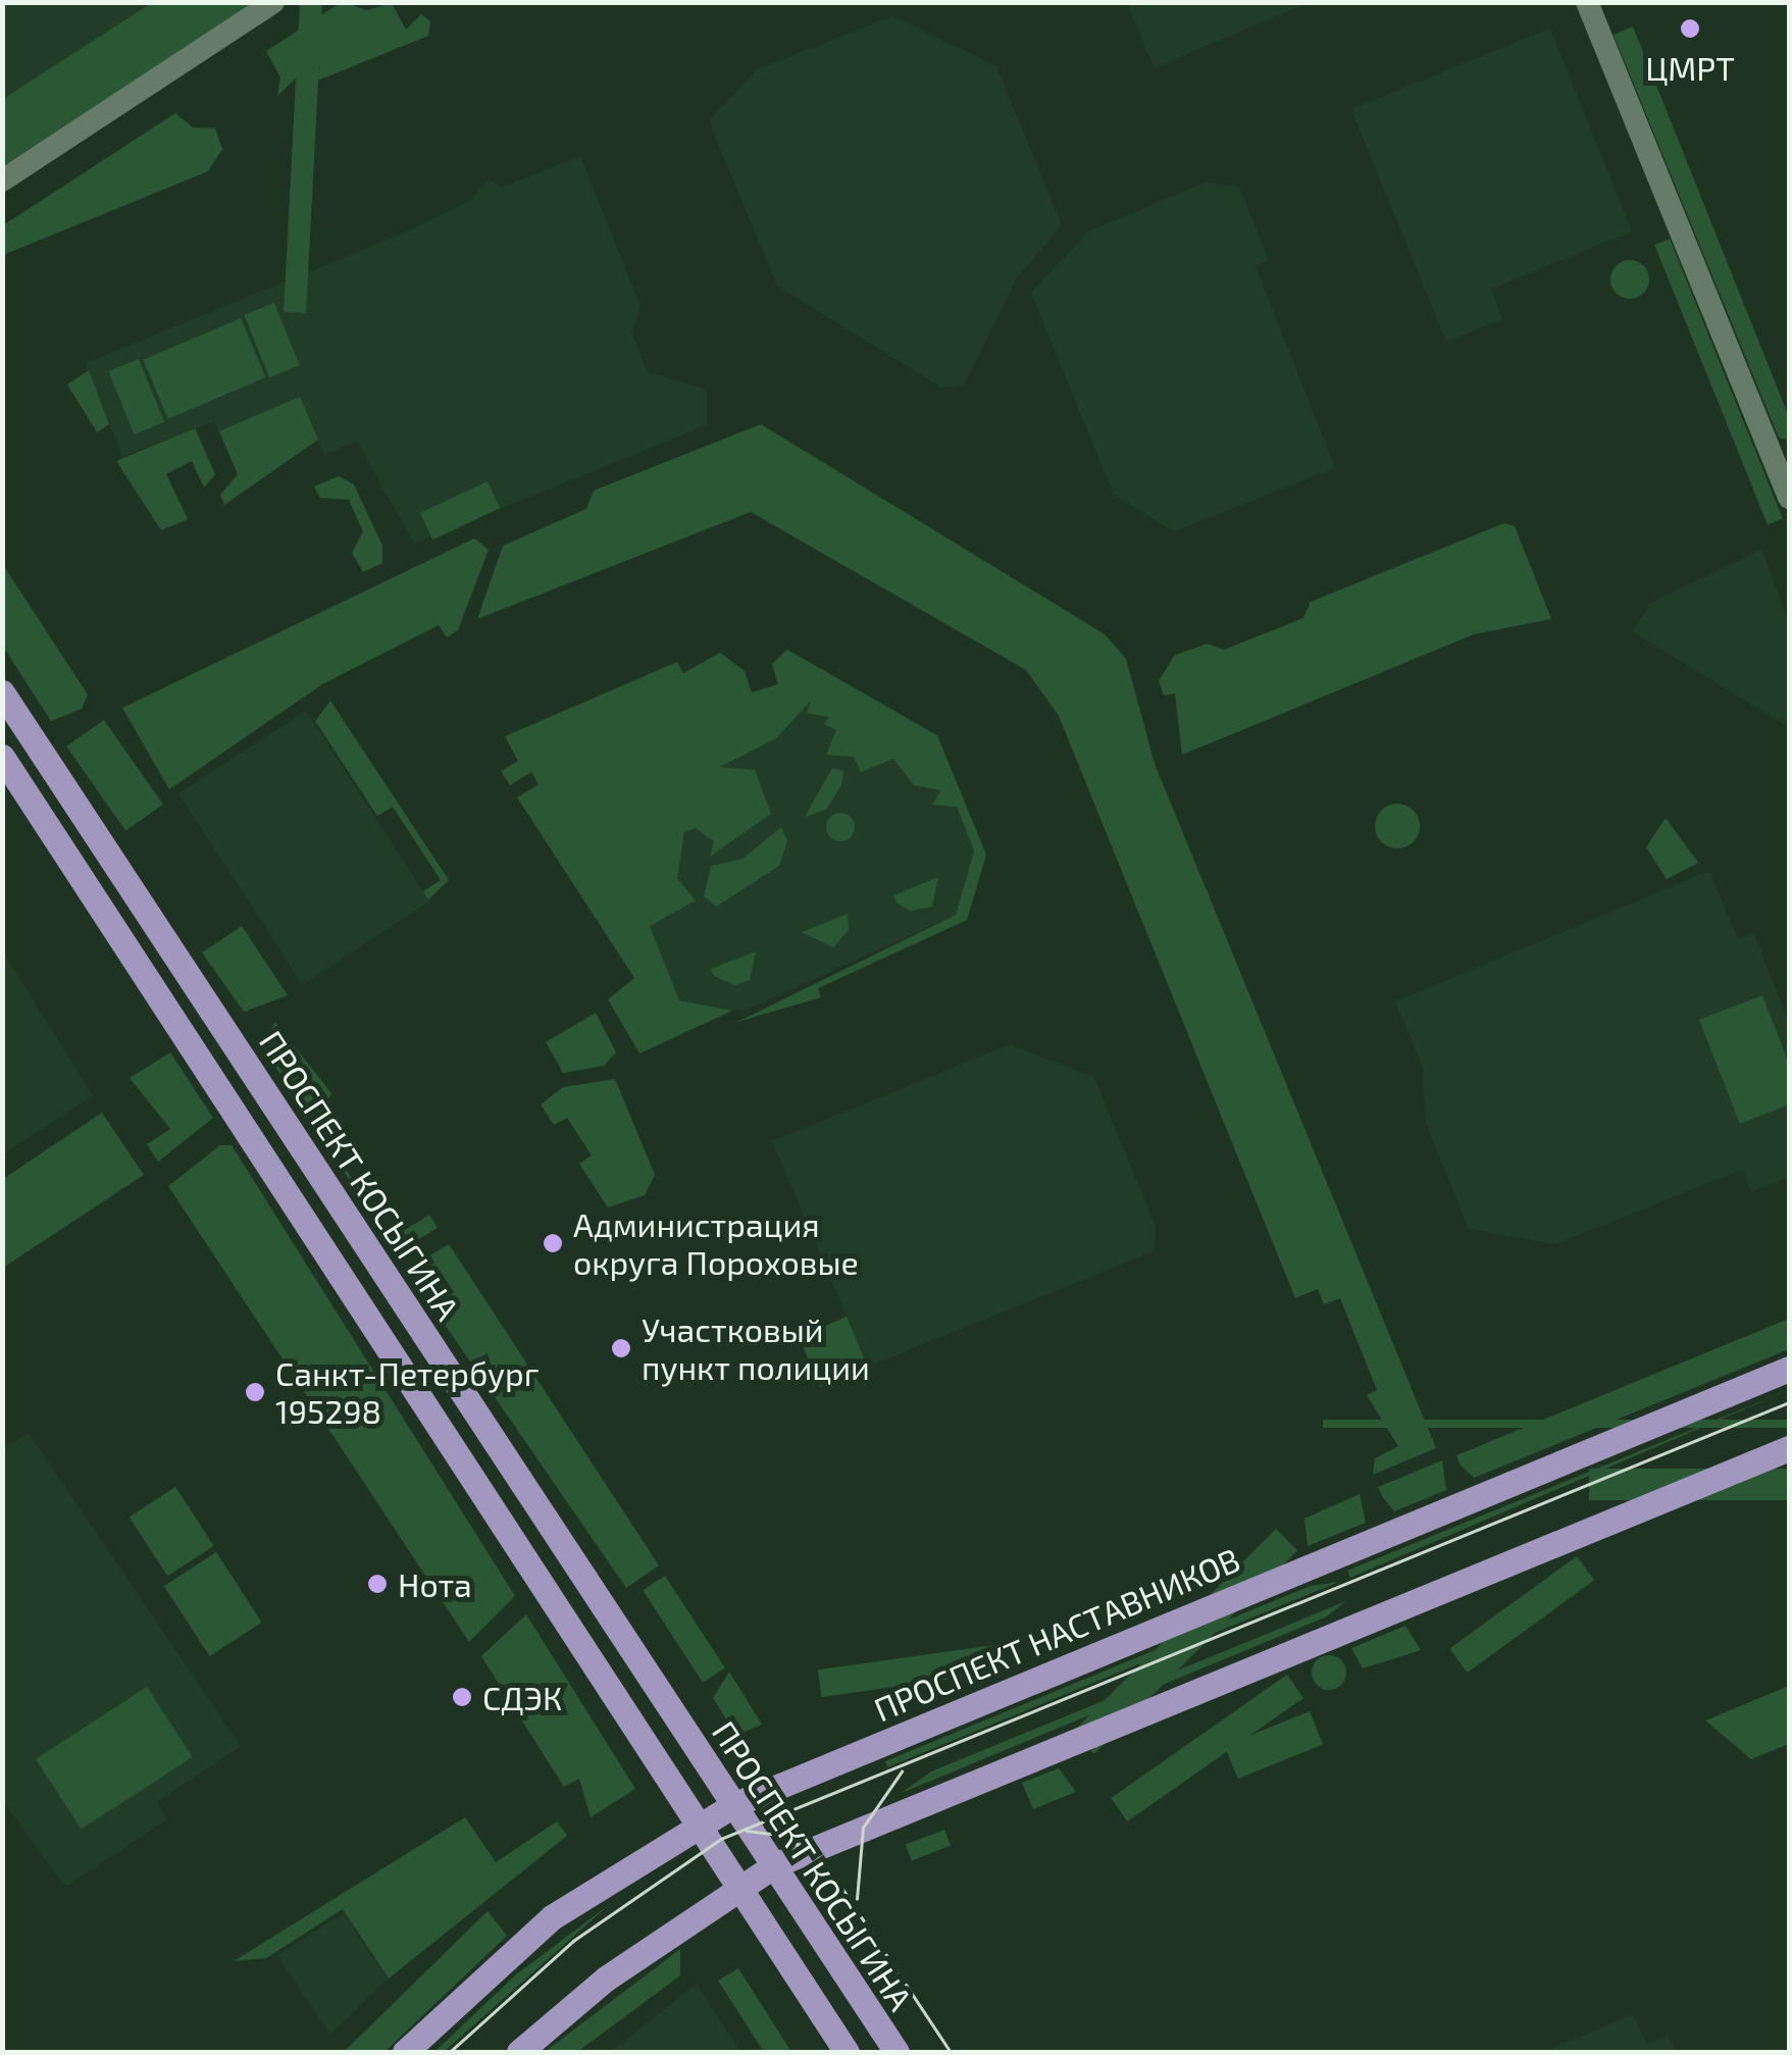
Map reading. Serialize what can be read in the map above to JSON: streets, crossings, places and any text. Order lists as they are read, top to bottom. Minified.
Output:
{"streets":{"main road":["ПРОСПЕКТ КОСЫГИНА","ПРОСПЕКТ НАСТАВНИКОВ"]},"crossings":[["ПРОСПЕКТ КОСЫГИНА","ПРОСПЕКТ НАСТАВНИКОВ"]],"places":["ЦМРТ","Администрация округа Пороховые","Участковый пункт полиции","Санкт-Петербург 195298","Нота","СДЭК"]}
